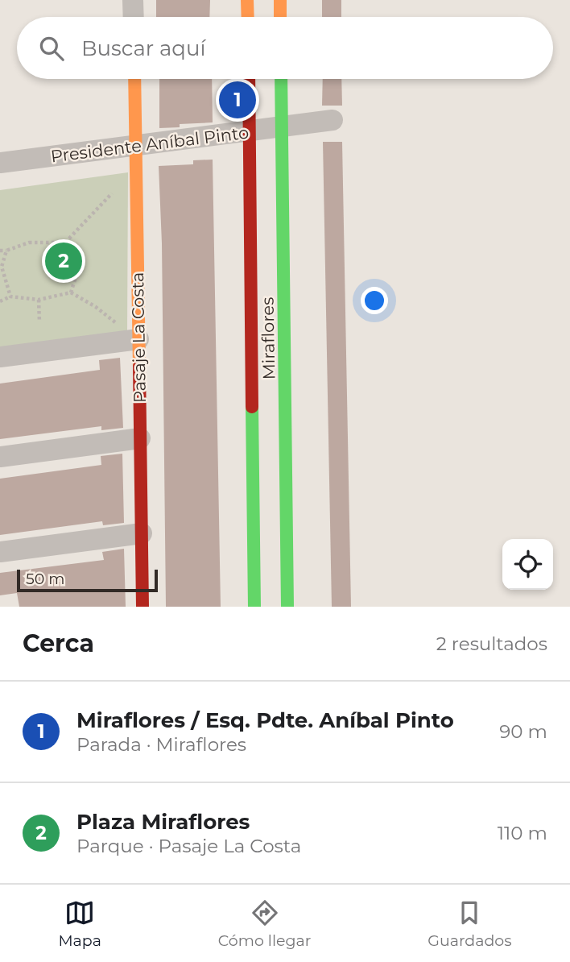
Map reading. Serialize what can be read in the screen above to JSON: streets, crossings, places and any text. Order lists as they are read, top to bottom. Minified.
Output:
{"streets":{"main road":["Pasaje La Costa","Miraflores"],"street":["Presidente Aníbal Pinto"]},"crossings":[["Presidente Aníbal Pinto","Pasaje La Costa"],["Presidente Aníbal Pinto","Miraflores"]],"scale_bar":"50 m","page":{"search":"Buscar aquí","pins":["1","2"],"scale":"50 m","heading":["Cerca","2 resultados"],"list":[{"mark":"1","name":"Miraflores / Esq. Pdte. Aníbal Pinto","note":"Parada · Miraflores","value":"90 m"},{"mark":"2","name":"Plaza Miraflores","note":"Parque · Pasaje La Costa","value":"110 m"}],"nav":["Mapa","Cómo llegar","Guardados"]}}
